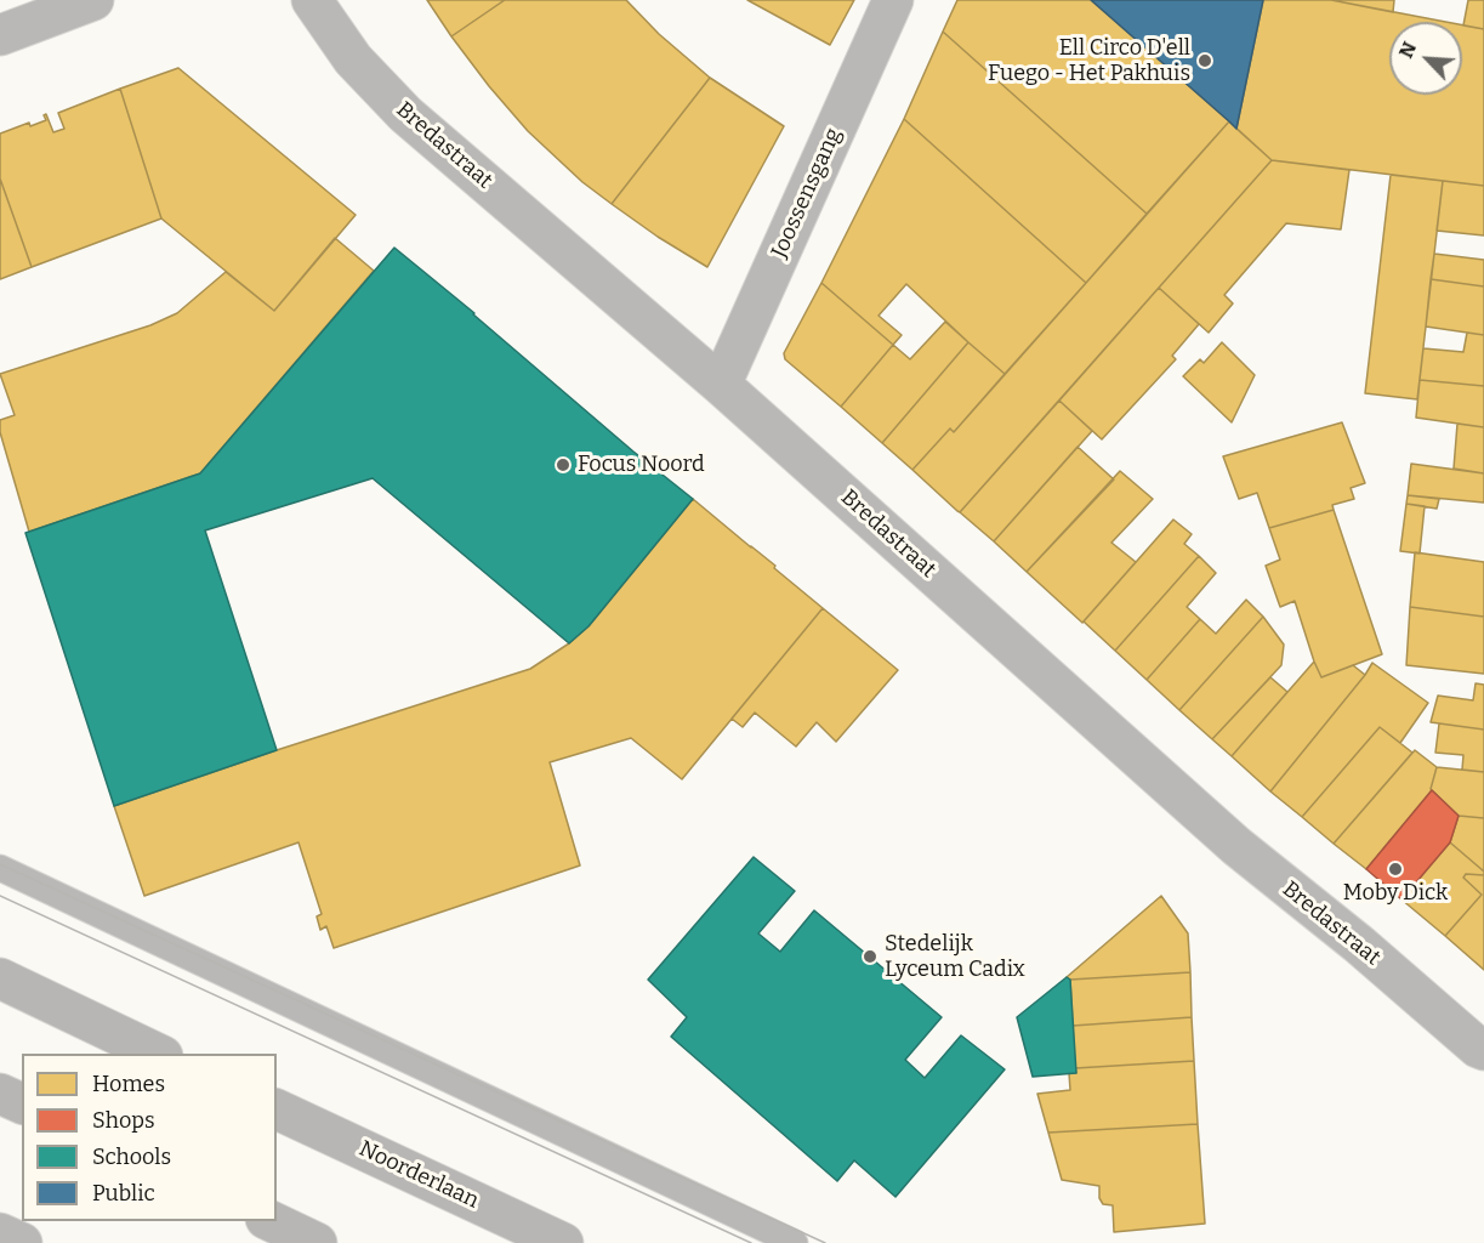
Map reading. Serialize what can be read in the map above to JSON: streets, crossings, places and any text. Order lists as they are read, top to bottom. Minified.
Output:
{"streets":{"main road":["Noorderlaan"],"street":["Bredastraat","Joossensgang"]},"crossings":[["Bredastraat","Joossensgang"]],"places":["Ell Circo D'ell Fuego - Het Pakhuis","Focus Noord","Moby Dick","Stedelijk Lyceum Cadix"],"legend":["Homes","Shops","Schools","Public"],"north":"top left"}
